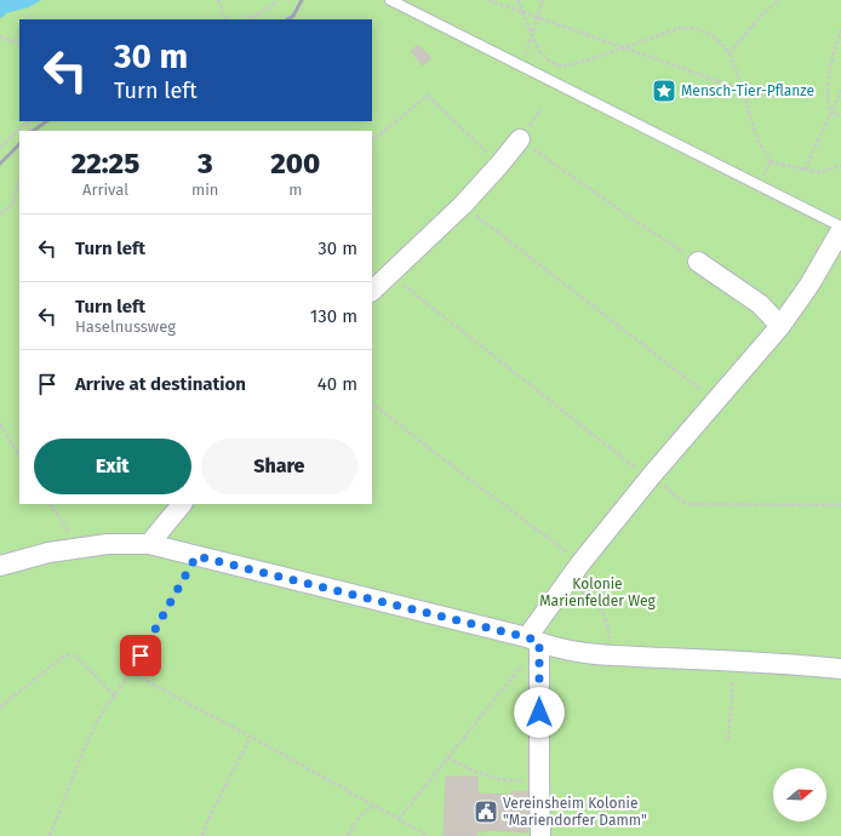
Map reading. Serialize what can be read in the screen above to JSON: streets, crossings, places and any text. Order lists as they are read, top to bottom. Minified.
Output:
{"parks":["Kolonie Marienfelder Weg"],"places":{"place":["Mensch-Tier-Pflanze"],"public building":["Vereinsheim Kolonie \"Mariendorfer Damm\""]},"north":"right","page":{"turn":["30 m","Turn left"],"eta":["22:25","Arrival","3","min","200","m"],"list":[{"name":"Turn left","value":"30 m"},{"name":"Turn left","note":"Haselnussweg","value":"130 m"},{"name":"Arrive at destination","value":"40 m"}],"buttons":["Exit","Share"]}}
